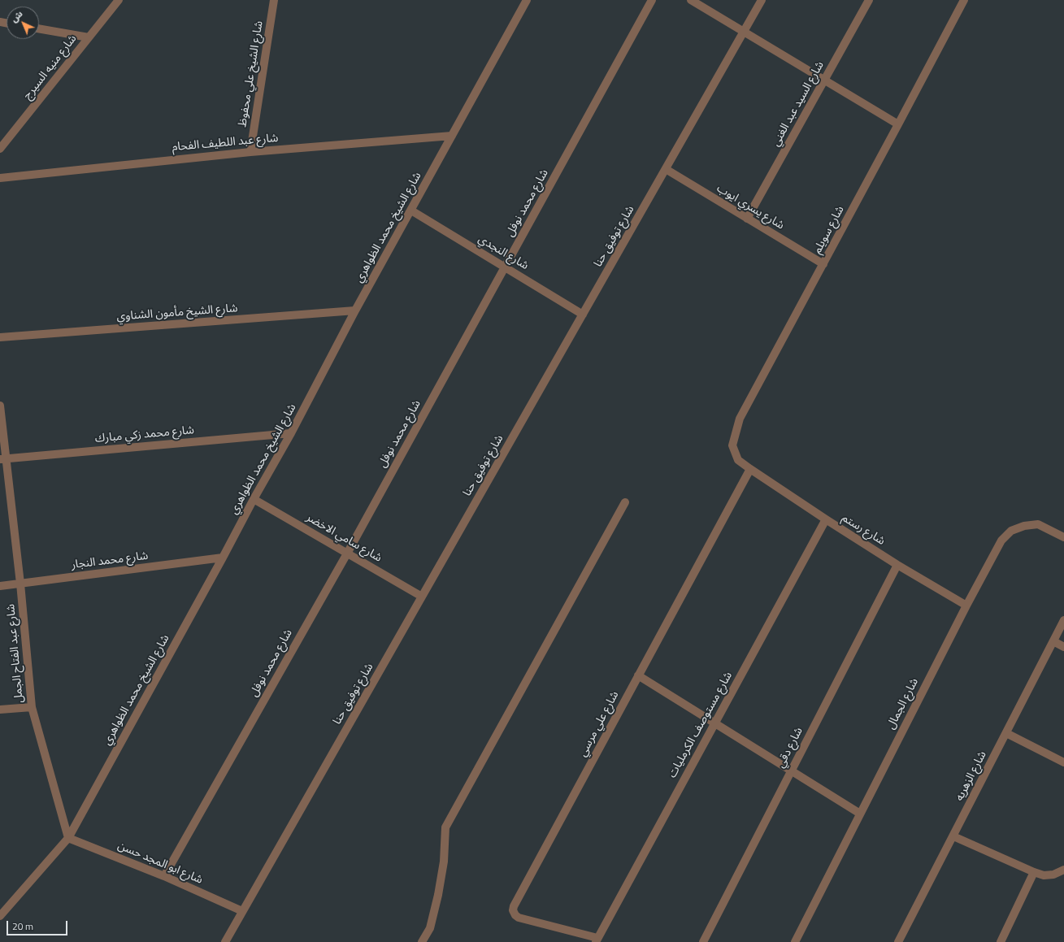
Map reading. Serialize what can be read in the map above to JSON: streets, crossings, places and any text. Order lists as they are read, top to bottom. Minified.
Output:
{"streets":{"street":["شارع منيه السيرج","شارع الشيخ علي محفوظ","شارع السيد عبد الغني","شارع عبد اللطيف الفحام","شارع محمد نوفل","شارع يسري ايوب","شارع الشيخ محمد الظواهري","شارع سويلم","شارع توفيق حنا","شارع النجدي","شارع الشيخ مأمون الشناوي","شارع محمد زكي مبارك","شارع رستم","شارع سامي الاخضر","شارع محمد النجار","شارع عبد الفتاح الجمل","شارع الجمال","شارع علي مرسي","شارع مستوصف الكرمليات","شارع دقي","شارع الزهريه","شارع ابو المجد حسن"]},"crossings":[["شارع الشيخ علي محفوظ","شارع عبد اللطيف الفحام"],["شارع السيد عبد الغني","شارع يسري ايوب"],["شارع عبد اللطيف الفحام","شارع الشيخ محمد الظواهري"],["شارع محمد نوفل","شارع النجدي"],["شارع محمد نوفل","شارع سامي الاخضر"],["شارع محمد نوفل","شارع ابو المجد حسن"],["شارع يسري ايوب","شارع سويلم"],["شارع يسري ايوب","شارع توفيق حنا"],["شارع الشيخ محمد الظواهري","شارع النجدي"],["شارع الشيخ محمد الظواهري","شارع الشيخ مأمون الشناوي"],["شارع الشيخ محمد الظواهري","شارع محمد زكي مبارك"],["شارع الشيخ محمد الظواهري","شارع سامي الاخضر"],["شارع الشيخ محمد الظواهري","شارع محمد النجار"],["شارع الشيخ محمد الظواهري","شارع عبد الفتاح الجمل"],["شارع الشيخ محمد الظواهري","شارع ابو المجد حسن"],["شارع سويلم","شارع رستم"],["شارع سويلم","شارع علي مرسي"],["شارع توفيق حنا","شارع النجدي"],["شارع توفيق حنا","شارع سامي الاخضر"],["شارع توفيق حنا","شارع ابو المجد حسن"],["شارع محمد زكي مبارك","شارع عبد الفتاح الجمل"],["شارع رستم","شارع الجمال"],["شارع رستم","شارع علي مرسي"],["شارع رستم","شارع مستوصف الكرمليات"],["شارع رستم","شارع دقي"],["شارع محمد النجار","شارع عبد الفتاح الجمل"],["شارع عبد الفتاح الجمل","شارع ابو المجد حسن"],["شارع علي مرسي","شارع مستوصف الكرمليات"]],"scale_bar":"20 m","north":"top left"}
